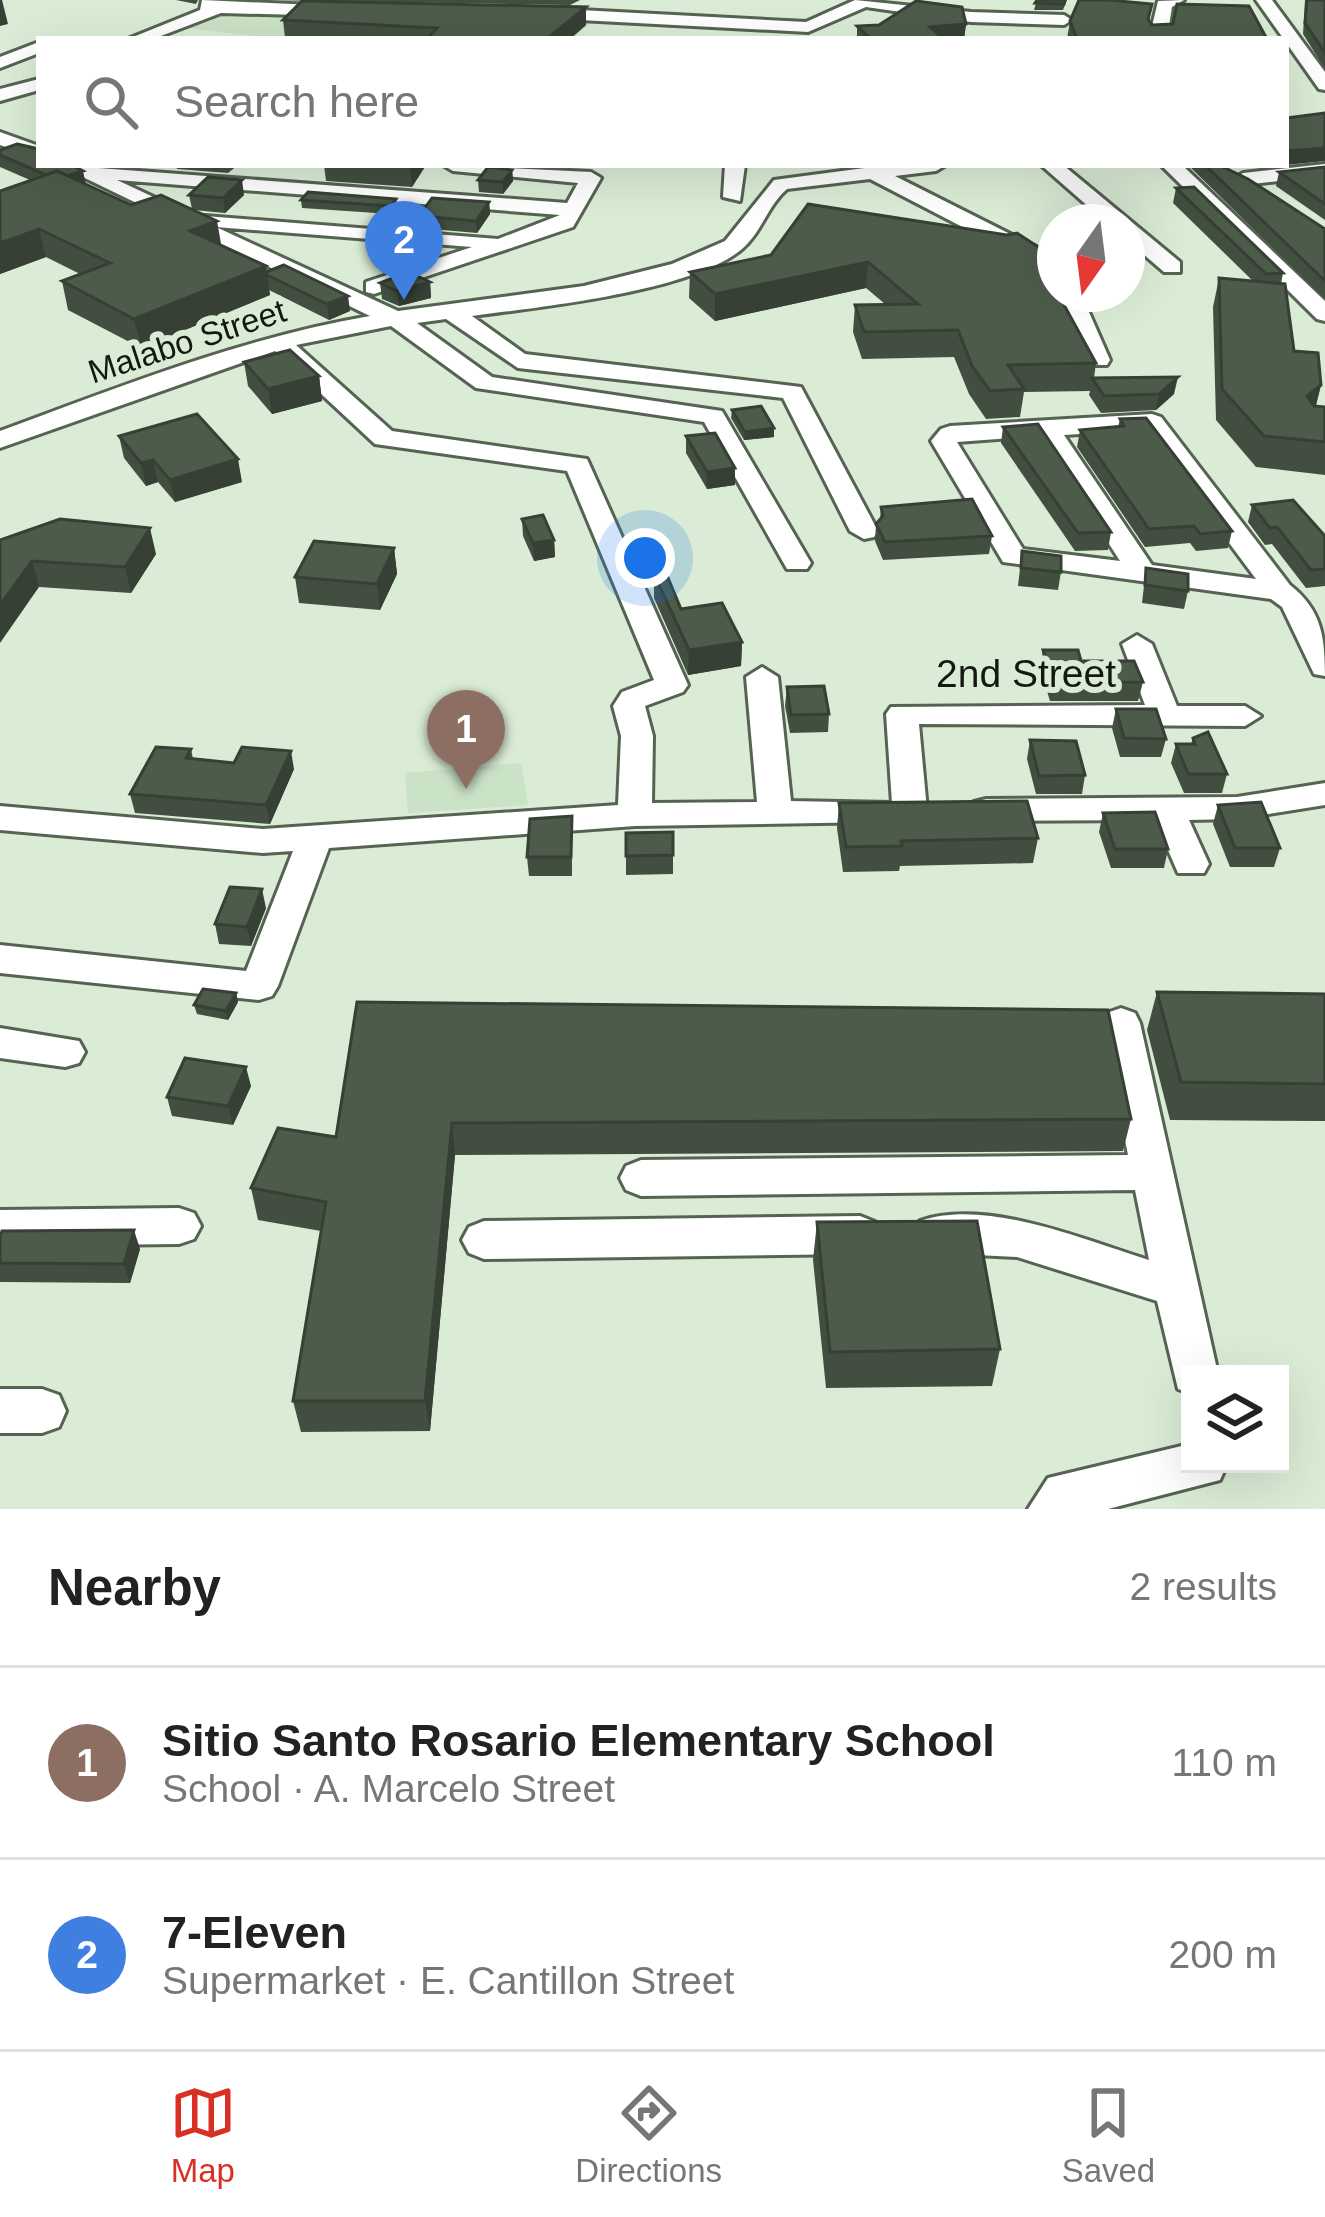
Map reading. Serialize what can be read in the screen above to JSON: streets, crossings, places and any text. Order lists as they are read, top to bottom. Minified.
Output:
{"streets":{"street":["Malabo Street","2nd Street"]},"north":"bottom","page":{"search":"Search here","pins":["2","1"],"heading":["Nearby","2 results"],"list":[{"mark":"1","name":"Sitio Santo Rosario Elementary School","note":"School · A. Marcelo Street","value":"110 m"},{"mark":"2","name":"7-Eleven","note":"Supermarket · E. Cantillon Street","value":"200 m"}],"nav":["Map","Directions","Saved"]}}
